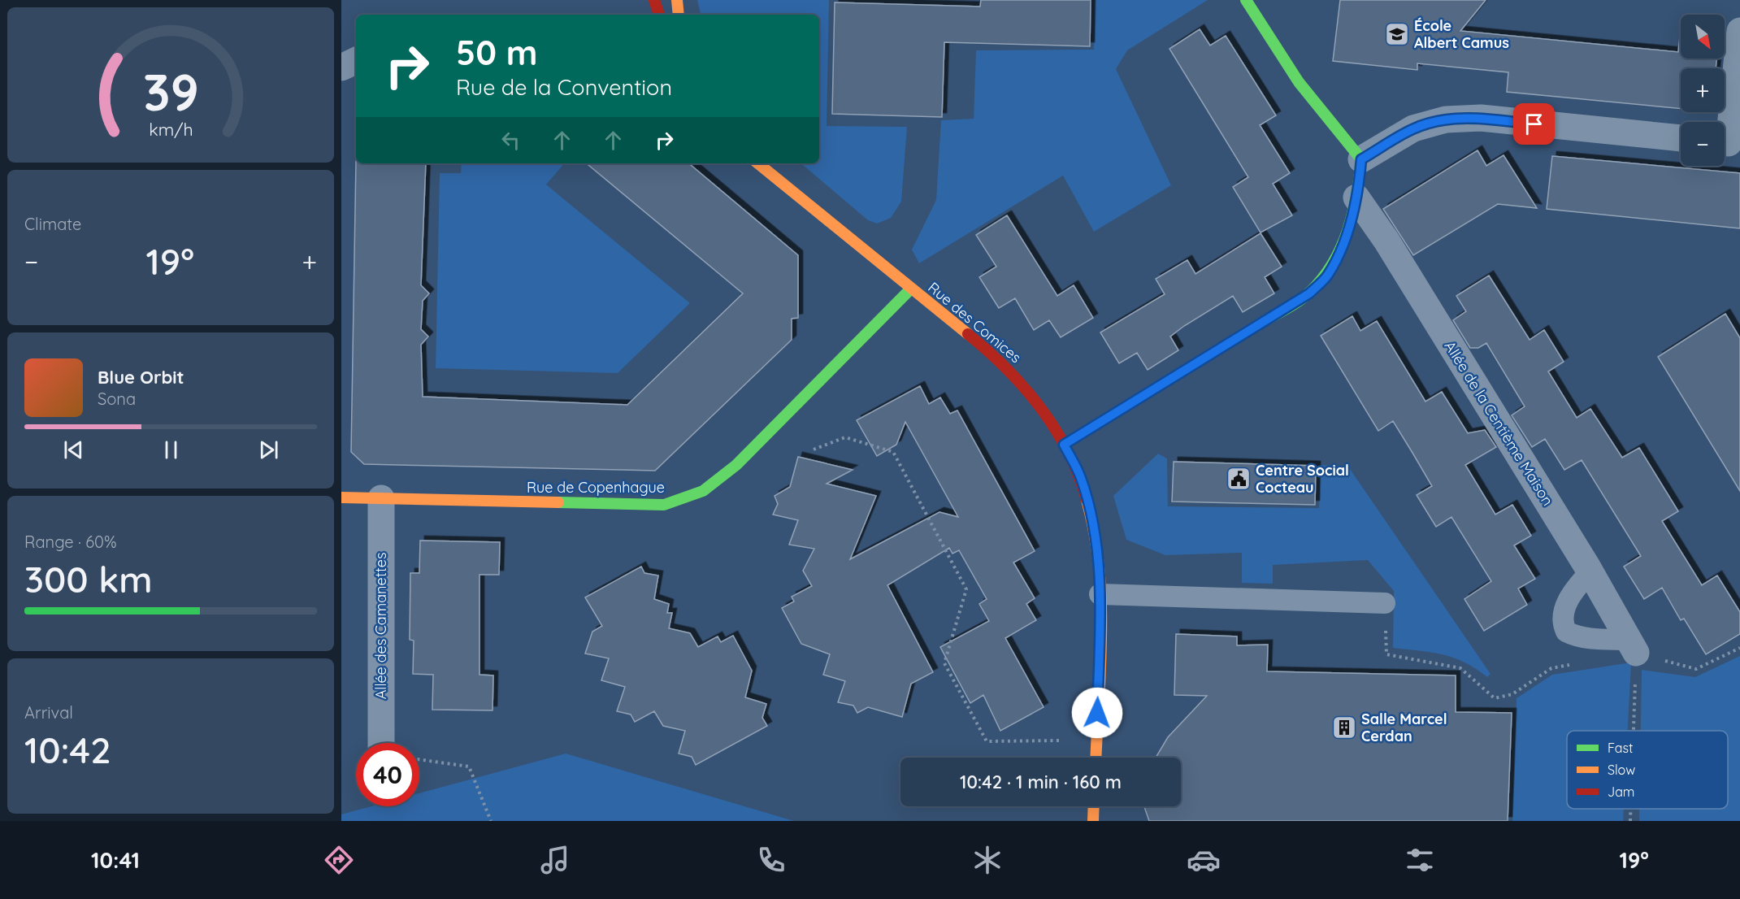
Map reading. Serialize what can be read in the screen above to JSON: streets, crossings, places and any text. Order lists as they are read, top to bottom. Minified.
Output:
{"streets":{"street":["Rue des Comices","Allée de la Centième Maison","Rue de Copenhague","Allée des Camanettes"]},"crossings":[["Rue des Comices","Rue de Copenhague"],["Rue de Copenhague","Allée des Camanettes"]],"places":{"school or university":["École Albert Camus"],"public building":["Centre Social Cocteau"],"building":["Salle Marcel Cerdan"]},"legend":["Fast","Slow","Jam"],"north":"bottom right","page":{"map_buttons":["+","−"],"turn":["50 m","Rue de la Convention"],"tile":["Climate",["Range · 60%","300 km"],["Arrival","10:42"]],"heat":["−","19°","+"],"song":["Blue Orbit","Sona"],"limit":"40","trip":"10:42 · 1 min · 160 m","tabs":["10:41","19°"],"gauge":["39","km/h"]}}
